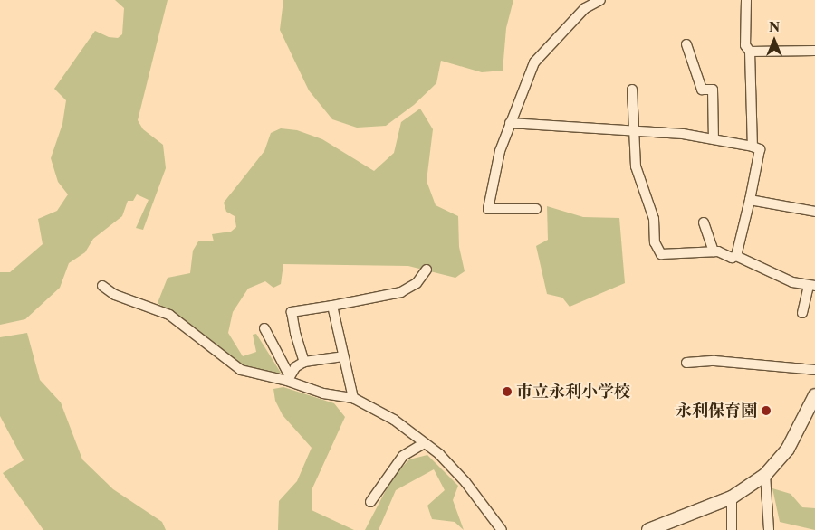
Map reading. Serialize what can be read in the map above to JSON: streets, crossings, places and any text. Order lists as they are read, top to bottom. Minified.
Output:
{"places":["市立永利小学校","永利保育園"],"north":"top"}
